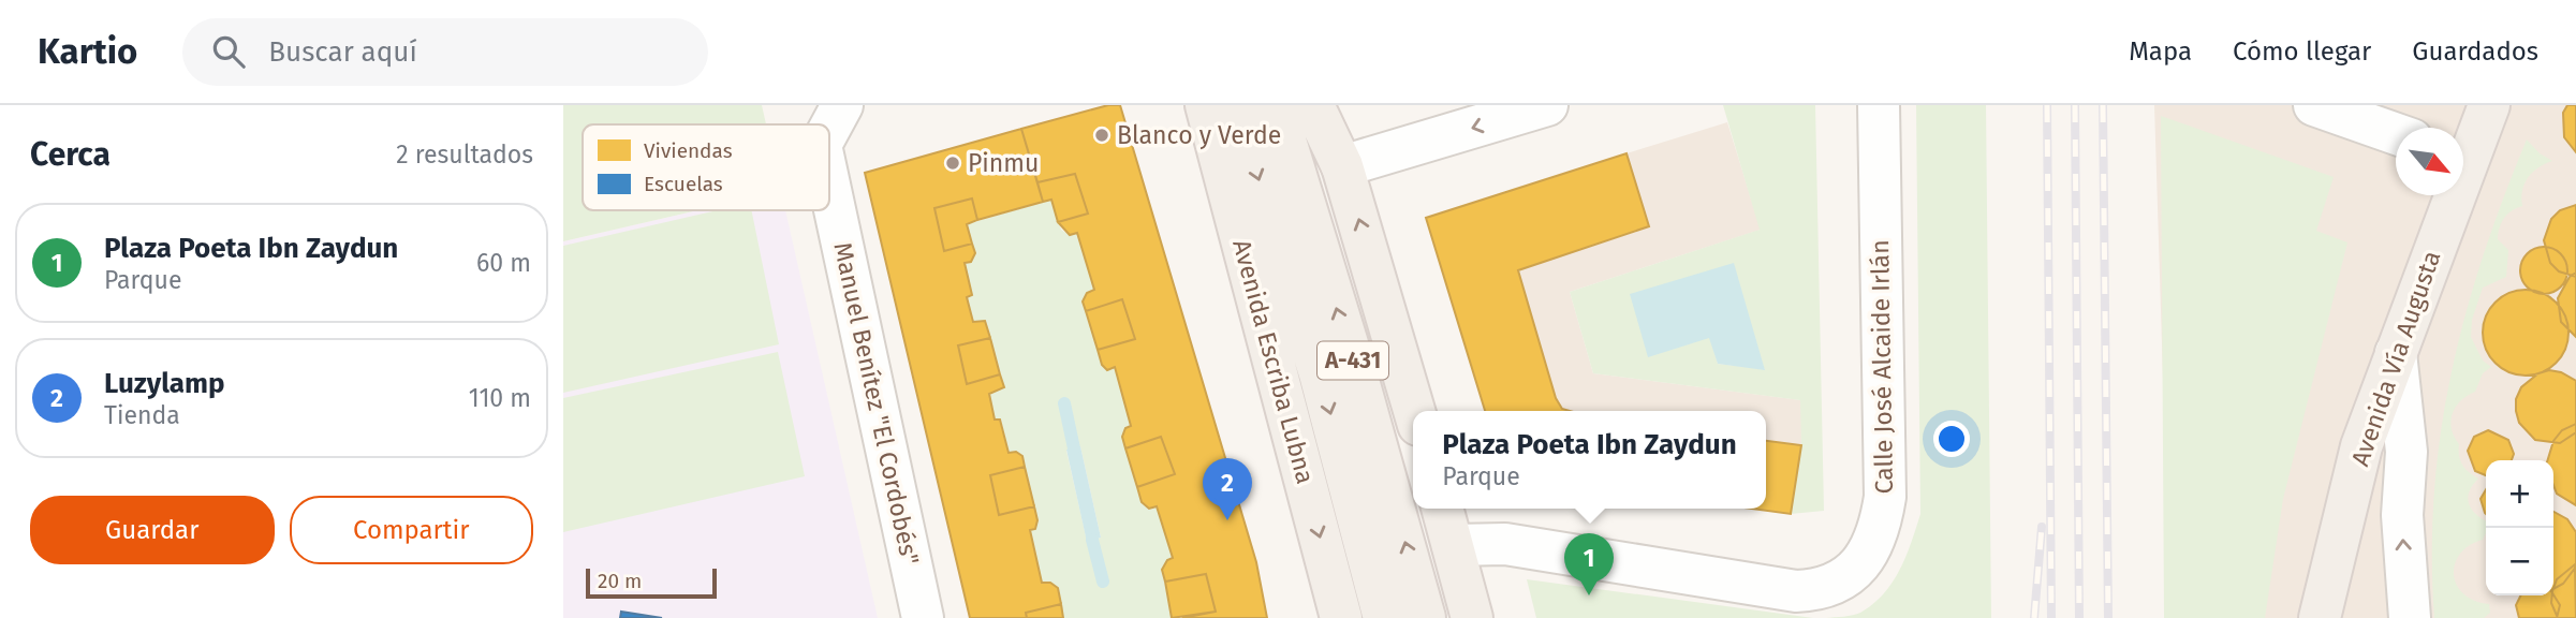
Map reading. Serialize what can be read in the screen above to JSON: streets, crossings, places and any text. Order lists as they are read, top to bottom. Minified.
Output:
{"streets":{"main road":["Avenida Vía Augusta","A-431","Avenida Escriba Lubna"],"street":["Calle José Alcaide Irlán","Manuel Benítez \"El Cordobés\""]},"places":["Blanco y Verde","Pinmu"],"legend":["Viviendas","Escuelas"],"scale_bar":"20 m","north":"bottom right","page":{"header":"Kartio","search":"Buscar aquí","nav":["Mapa","Cómo llegar","Guardados"],"heading":["Cerca","2 resultados"],"list":[{"mark":"1","name":"Plaza Poeta Ibn Zaydun","note":"Parque","value":"60 m"},{"mark":"2","name":"Luzylamp","note":"Tienda","value":"110 m"}],"popup":["Plaza Poeta Ibn Zaydun","Parque"],"pins":["2","1"],"map_buttons":["+","−"],"buttons":["Guardar","Compartir"],"scale":"20 m"}}
